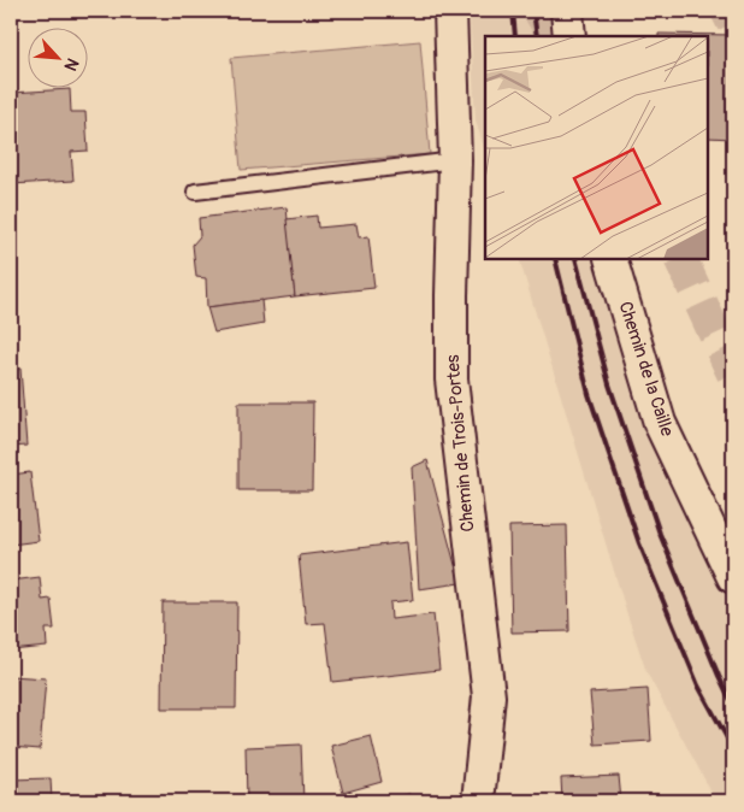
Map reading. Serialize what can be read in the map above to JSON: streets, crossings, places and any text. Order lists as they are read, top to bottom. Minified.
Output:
{"streets":{"street":["Chemin de la Caille","Chemin de Trois-Portes"]},"north":"bottom right"}
